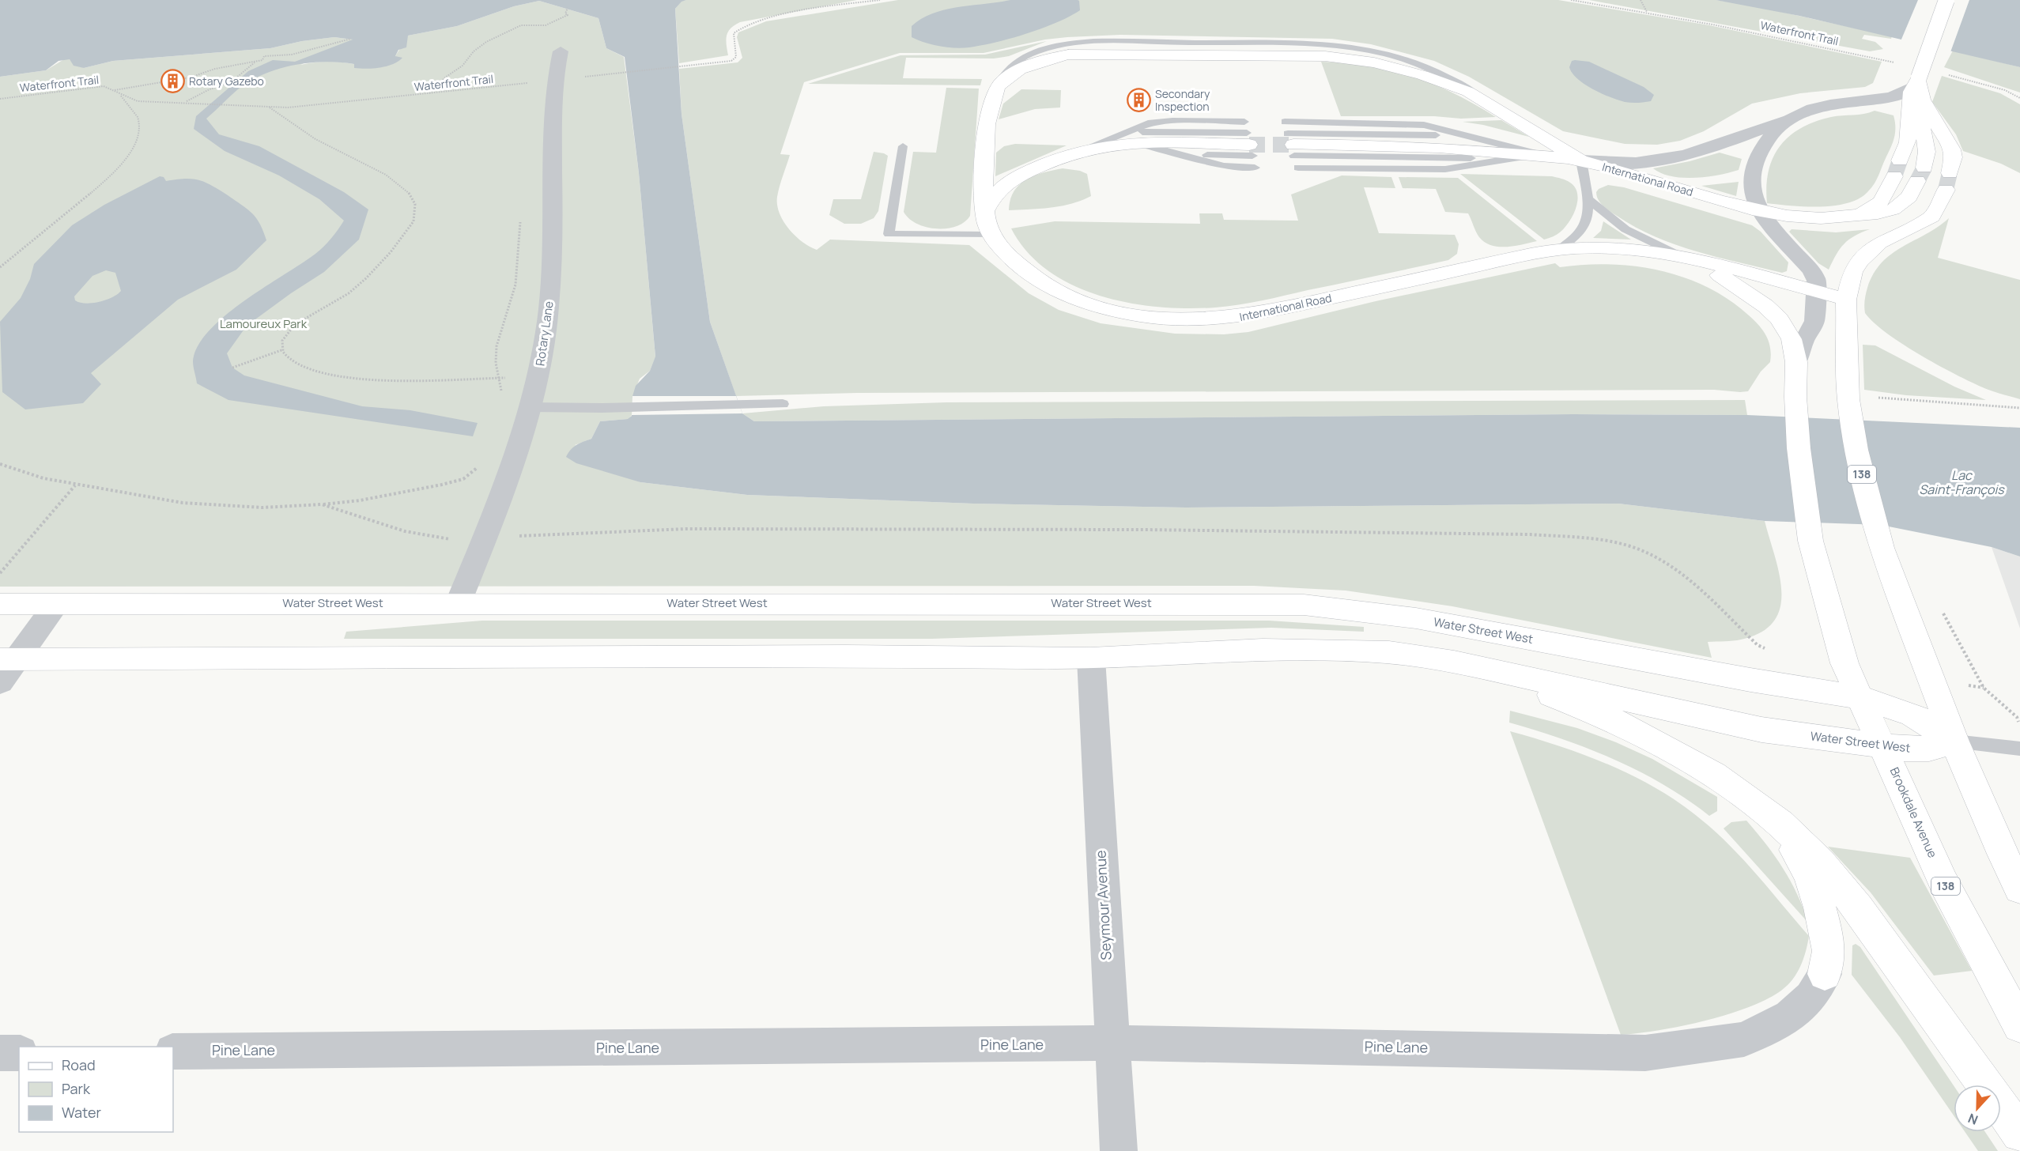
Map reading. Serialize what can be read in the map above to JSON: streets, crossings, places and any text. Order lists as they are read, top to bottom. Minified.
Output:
{"streets":{"main road":["International Road","138","Water Street West","Brookdale Avenue"],"street":["Rotary Lane","Seymour Avenue","Pine Lane"],"path":["Waterfront Trail"]},"crossings":[["Waterfront Trail","Rotary Lane"],["International Road","138"],["International Road","Brookdale Avenue"],["Rotary Lane","Water Street West"],["138","Water Street West"],["Water Street West","Brookdale Avenue"],["Water Street West","Seymour Avenue"],["Seymour Avenue","Pine Lane"]],"water":["Lac Saint-François"],"parks":["Lamoureux Park"],"places":{"building":["Rotary Gazebo","Secondary Inspection"]},"legend":["Road","Park","Water"],"north":"bottom"}
